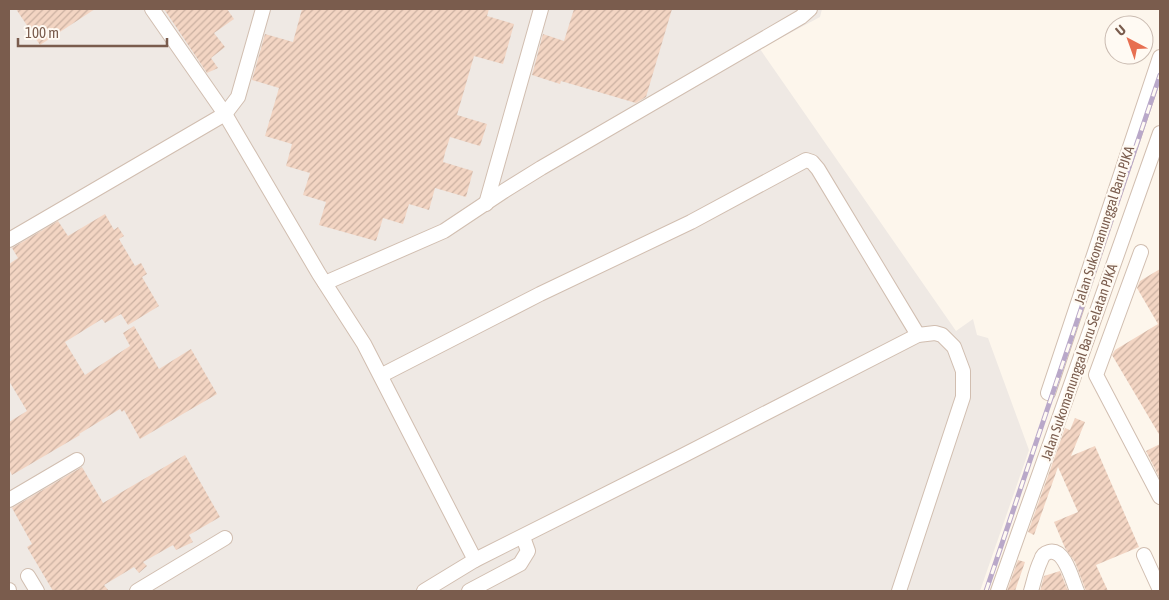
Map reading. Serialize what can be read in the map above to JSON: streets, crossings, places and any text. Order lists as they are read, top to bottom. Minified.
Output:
{"streets":{"street":["Jalan Sukomanunggal Baru PJKA","Jalan Sukomanunggal Baru Selatan PJKA"]},"scale_bar":"100 m","north":"top left"}
